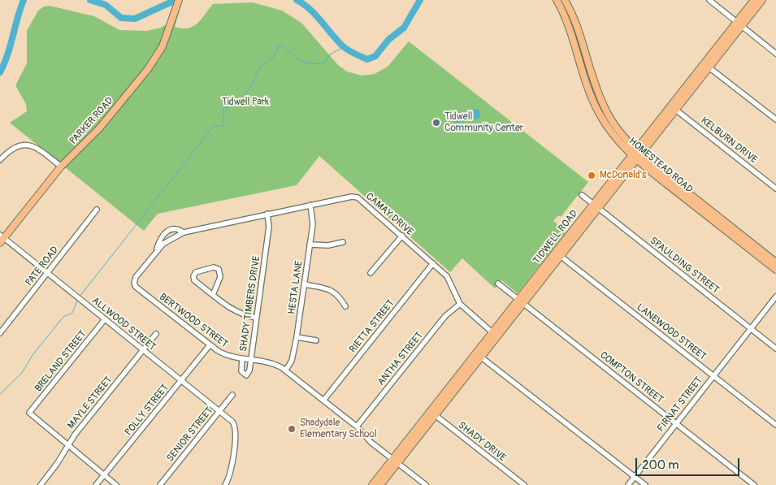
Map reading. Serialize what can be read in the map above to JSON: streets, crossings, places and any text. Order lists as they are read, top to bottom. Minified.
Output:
{"streets":{"main road":["PARKER ROAD","HOMESTEAD ROAD","TIDWELL ROAD"],"street":["KELBURN DRIVE","CAMAY DRIVE","SPAULDING STREET","PATE ROAD","HESTA LANE","SHADY TIMBERS DRIVE","BERTWOOD STREET","ALLWOOD STREET","RIETTA STREET","LANEWOOD STREET","ANTHA STREET","BRELAND STREET","COMPTON STREET","MAYLE STREET","FIRNAT STREET","POLLY STREET","SENIOR STREET","SHADY DRIVE"]},"crossings":[["PARKER ROAD","ALLWOOD STREET"],["KELBURN DRIVE","TIDWELL ROAD"],["HOMESTEAD ROAD","TIDWELL ROAD"],["CAMAY DRIVE","TIDWELL ROAD"],["CAMAY DRIVE","HESTA LANE"],["CAMAY DRIVE","SHADY TIMBERS DRIVE"],["CAMAY DRIVE","BERTWOOD STREET"],["CAMAY DRIVE","RIETTA STREET"],["CAMAY DRIVE","ANTHA STREET"],["TIDWELL ROAD","SPAULDING STREET"],["TIDWELL ROAD","BERTWOOD STREET"],["TIDWELL ROAD","LANEWOOD STREET"],["TIDWELL ROAD","COMPTON STREET"],["TIDWELL ROAD","SHADY DRIVE"],["SPAULDING STREET","FIRNAT STREET"],["PATE ROAD","ALLWOOD STREET"],["HESTA LANE","BERTWOOD STREET"],["SHADY TIMBERS DRIVE","BERTWOOD STREET"],["BERTWOOD STREET","RIETTA STREET"],["BERTWOOD STREET","ANTHA STREET"],["BERTWOOD STREET","POLLY STREET"],["ALLWOOD STREET","BRELAND STREET"],["ALLWOOD STREET","MAYLE STREET"],["ALLWOOD STREET","POLLY STREET"],["ALLWOOD STREET","SENIOR STREET"],["LANEWOOD STREET","FIRNAT STREET"],["BRELAND STREET","MAYLE STREET"],["COMPTON STREET","FIRNAT STREET"]],"parks":["Tidwell Park"],"places":["Tidwell Community Center","McDonald's","Shadydale Elementary School"],"scale_bar":"200 m"}
